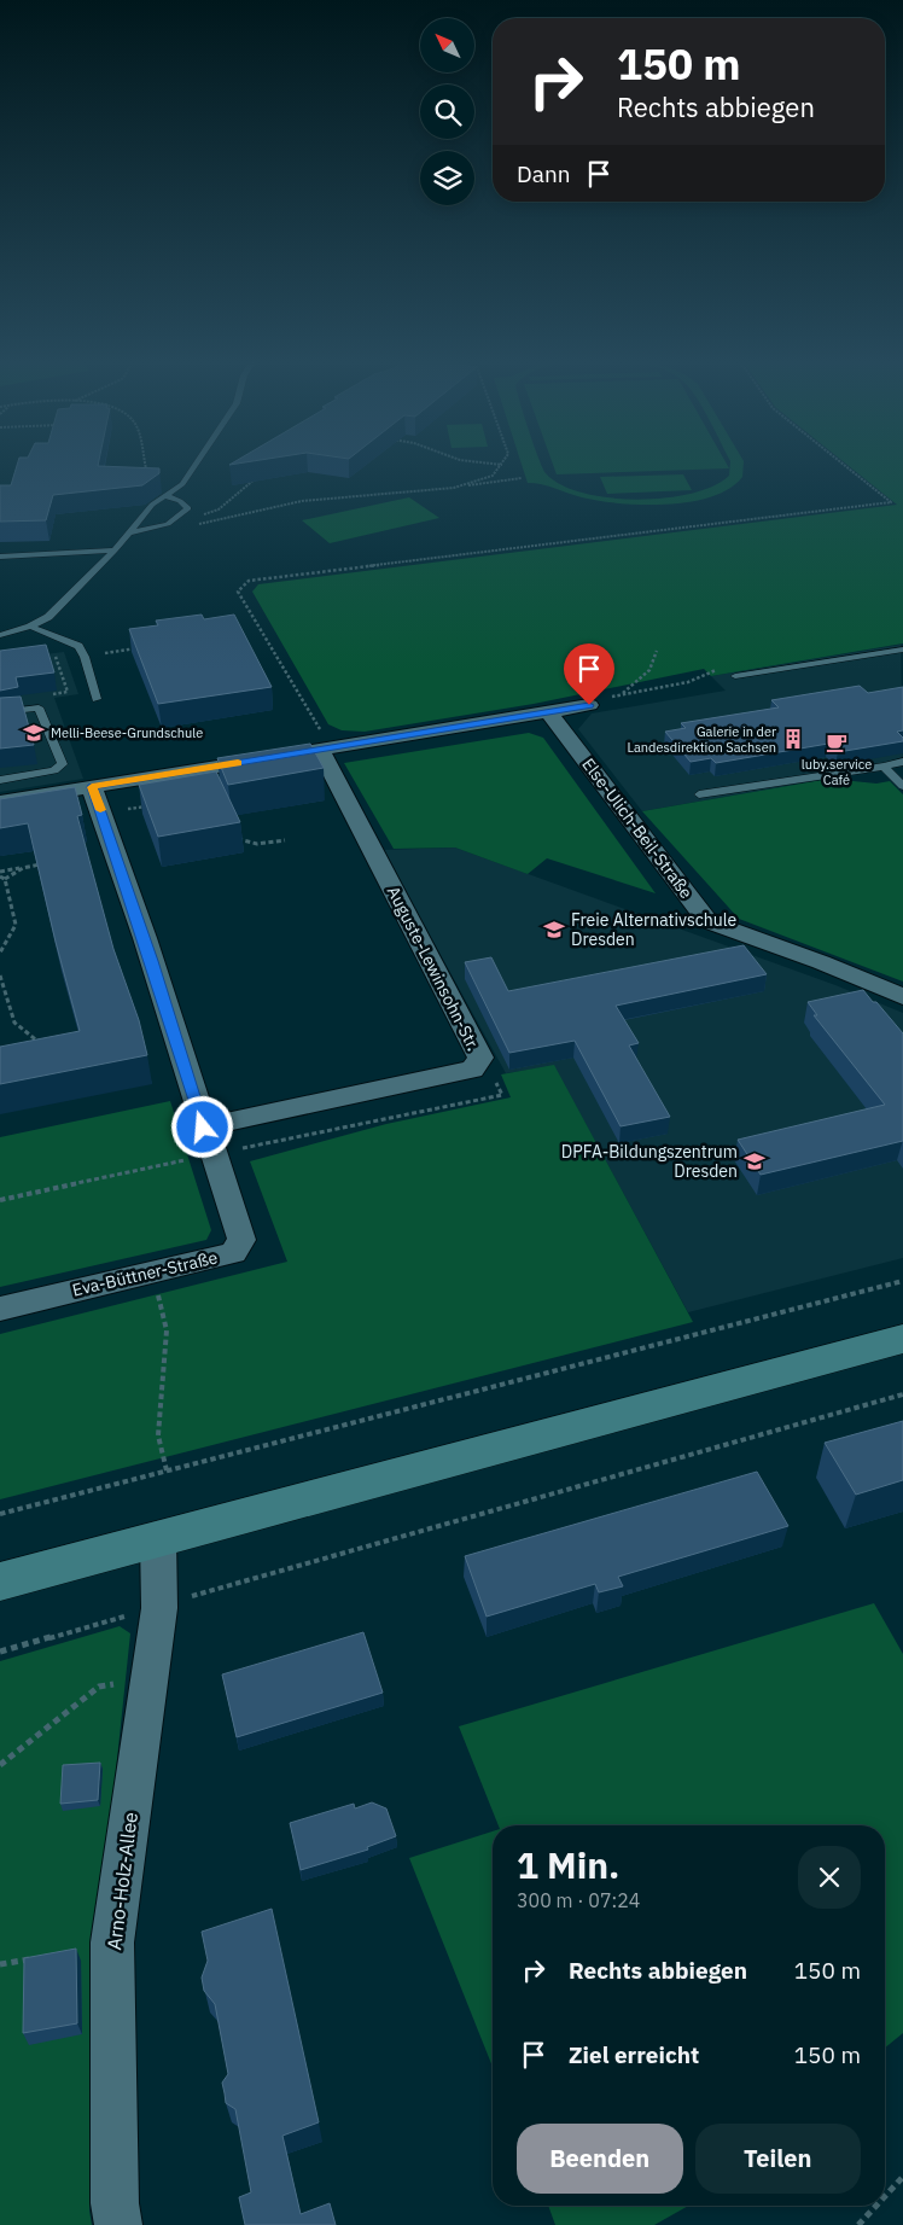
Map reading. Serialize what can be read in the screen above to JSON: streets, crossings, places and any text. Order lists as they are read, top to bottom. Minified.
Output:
{"streets":{"street":["Else-Ulich-Beil-Straße","Auguste-Lewinsohn-Str.","Eva-Büttner-Straße","Arno-Holz-Allee"]},"crossings":[["Auguste-Lewinsohn-Str.","Eva-Büttner-Straße"]],"places":{"school or university":["Melli-Beese-Grundschule","Freie Alternativschule Dresden","DPFA-Bildungszentrum Dresden"],"building":["Galerie in der Landesdirektion Sachsen"],"cafe":["luby.service Café"]},"north":"top left","page":{"turn":["150 m","Rechts abbiegen"],"then":"Dann","heading":["1 Min.","300 m · 07:24"],"list":[{"name":"Rechts abbiegen","value":"150 m"},{"name":"Ziel erreicht","value":"150 m"}],"buttons":["Beenden","Teilen"]}}
